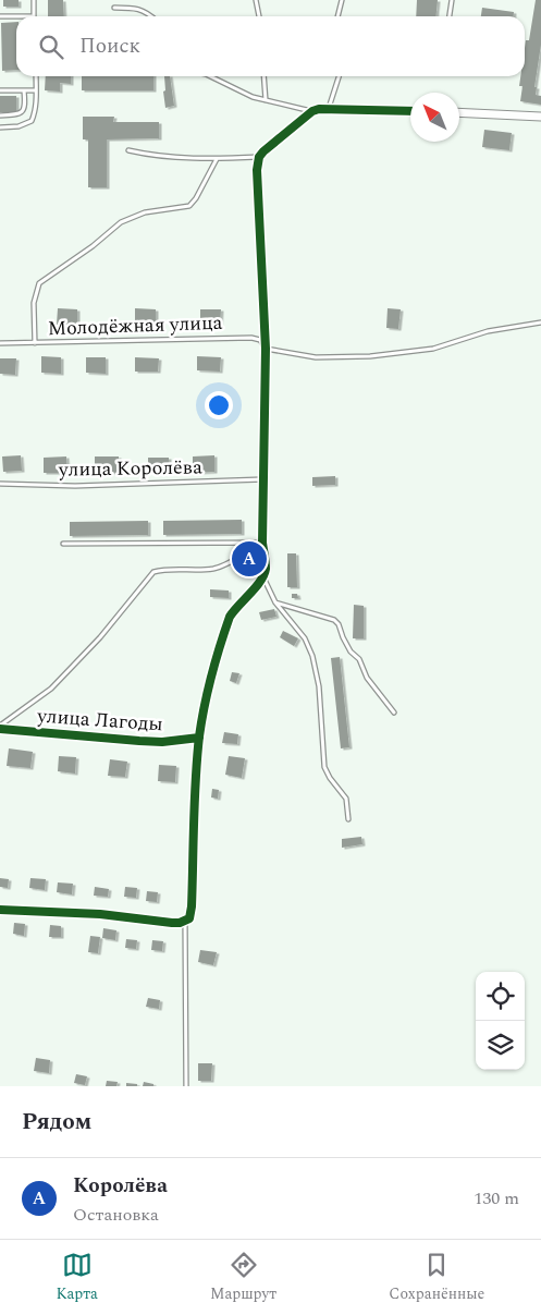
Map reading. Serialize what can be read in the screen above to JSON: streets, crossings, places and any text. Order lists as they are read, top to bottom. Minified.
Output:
{"streets":{"street":["улица Лагоды"],"lane":["Молодёжная улица","улица Королёва"]},"north":"top left","page":{"search":"Поиск","pins":"A","heading":"Рядом","list":[{"mark":"A","name":"Королёва","note":"Остановка","value":"130 m"}],"nav":["Карта","Маршрут","Сохранённые"]}}
